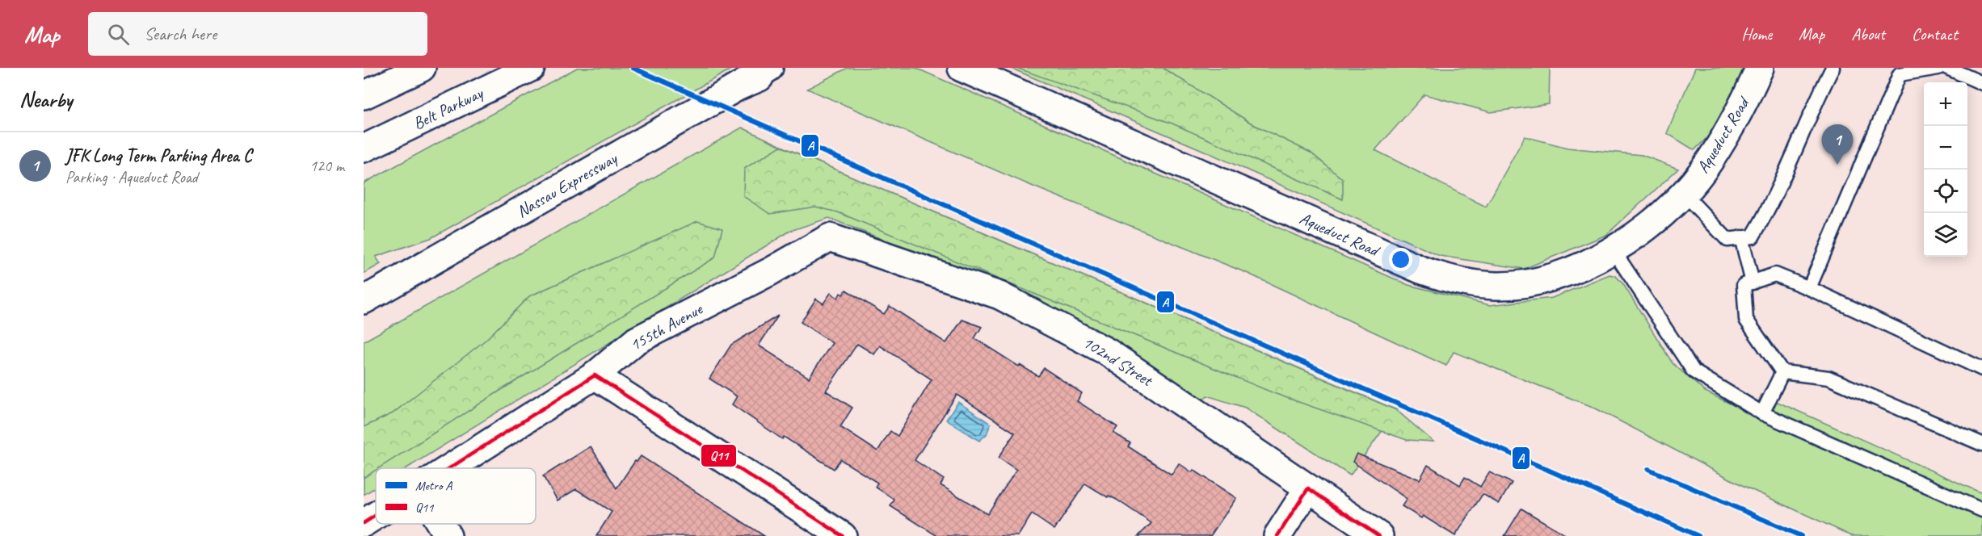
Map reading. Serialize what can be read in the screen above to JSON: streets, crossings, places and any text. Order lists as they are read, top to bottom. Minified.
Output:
{"streets":{"main road":["Belt Parkway","Aqueduct Road","Nassau Expressway","155th Avenue","102nd Street"]},"crossings":[["155th Avenue","102nd Street"]],"lines":["metro line A","transit line Q11"],"legend":["Metro A","Q11"],"page":{"header":"Map","search":"Search here","nav":["Home","Map","About","Contact"],"heading":"Nearby","map_buttons":["+","−"],"pins":"1","list":[{"mark":"1","name":"JFK Long Term Parking Area C","note":"Parking · Aqueduct Road","value":"120 m"}]}}
